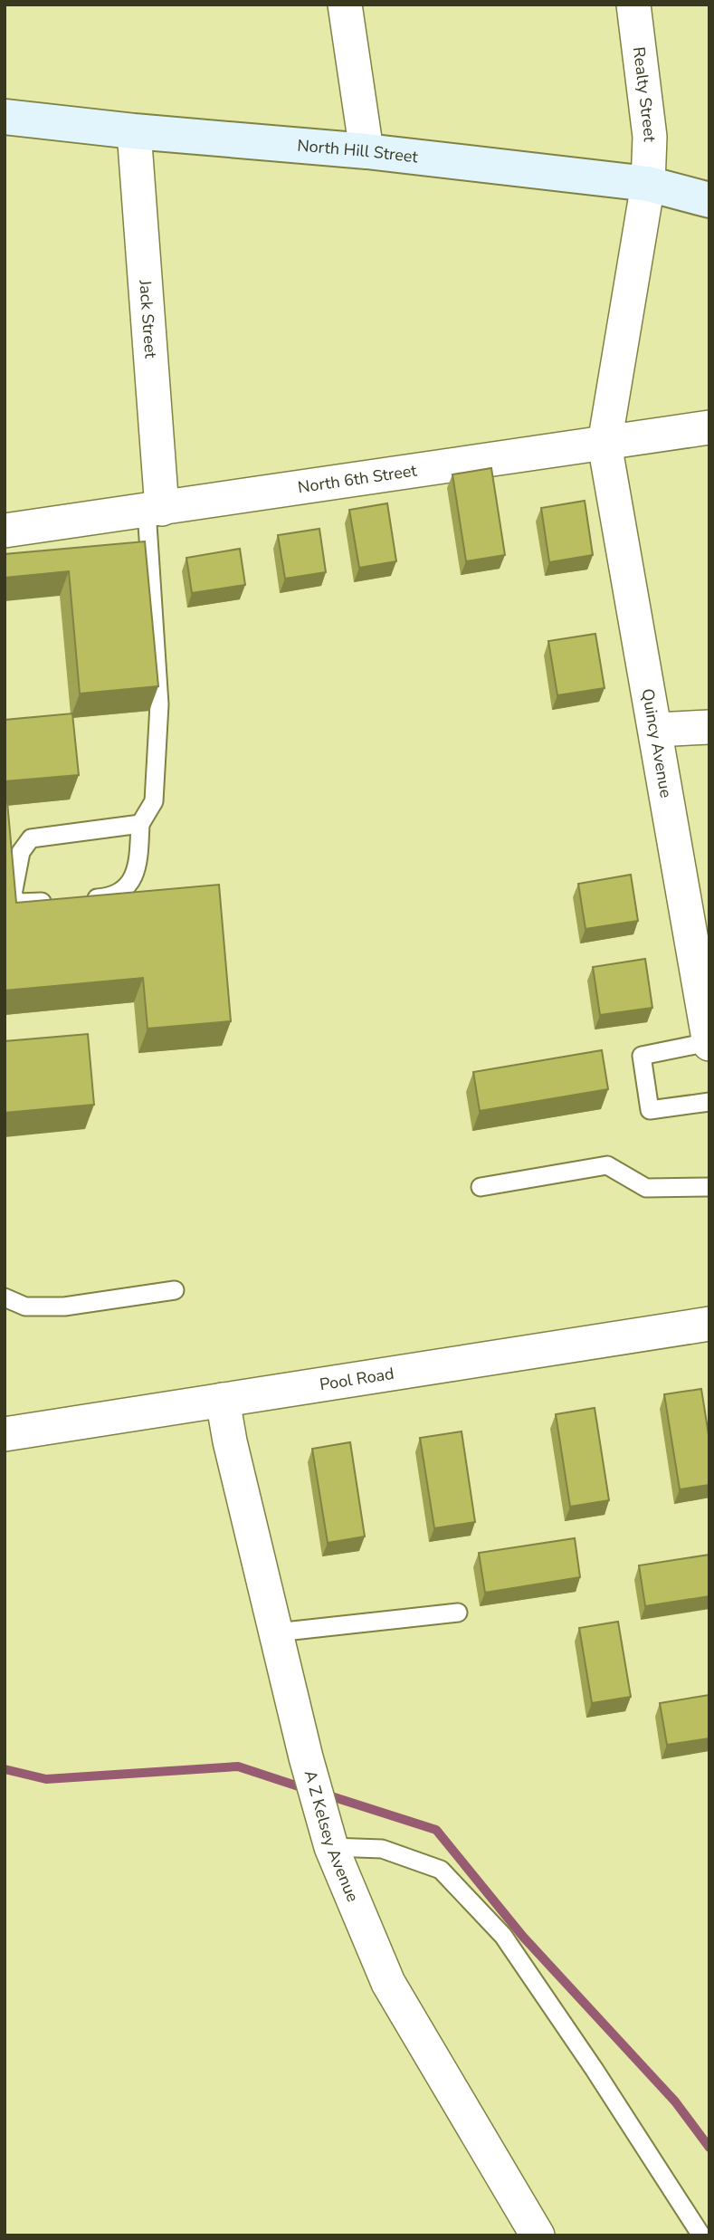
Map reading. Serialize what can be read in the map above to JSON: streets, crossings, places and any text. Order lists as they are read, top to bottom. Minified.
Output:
{"streets":{"street":["Realty Street","North Hill Street","Jack Street","North 6th Street","Quincy Avenue","Pool Road","A Z Kelsey Avenue"]},"crossings":[["Realty Street","North Hill Street"],["Realty Street","North 6th Street"],["Realty Street","Quincy Avenue"],["North Hill Street","Jack Street"],["Jack Street","North 6th Street"],["North 6th Street","Quincy Avenue"],["Pool Road","A Z Kelsey Avenue"]]}
